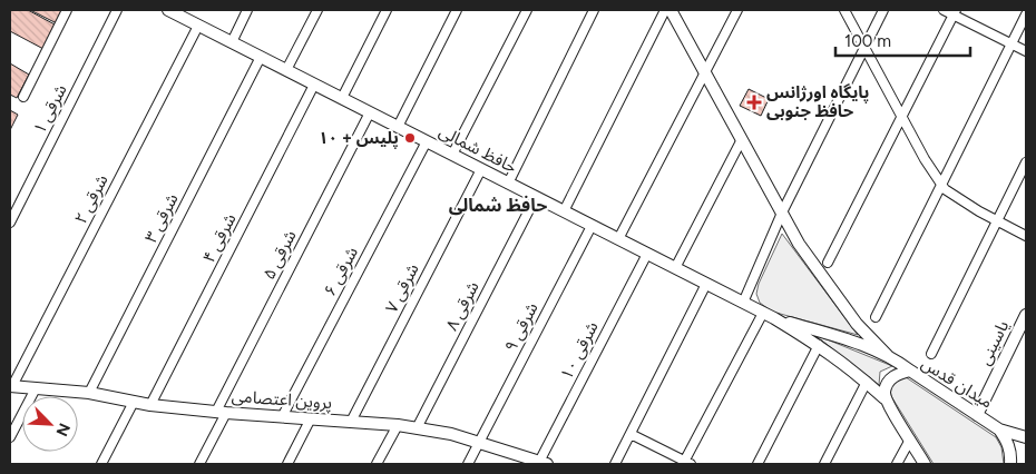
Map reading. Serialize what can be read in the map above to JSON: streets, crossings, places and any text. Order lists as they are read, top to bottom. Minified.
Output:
{"streets":{"main road":["حافظ شمالی","یاسینی","میدان قدس","پروین اعتصامی"],"street":["۱ شرقی","۲ شرقی","۳ شرقی","۴ شرقی","۵ شرقی","۶ شرقی","۷ شرقی","۸ شرقی","شرقی ۹","شرقی ۱۰"]},"crossings":[["حافظ شمالی","۲ شرقی"],["حافظ شمالی","۳ شرقی"],["حافظ شمالی","۴ شرقی"],["حافظ شمالی","۵ شرقی"],["حافظ شمالی","۶ شرقی"],["حافظ شمالی","۷ شرقی"],["حافظ شمالی","۸ شرقی"],["حافظ شمالی","شرقی ۹"],["حافظ شمالی","شرقی ۱۰"],["حافظ شمالی","میدان قدس"],["۲ شرقی","پروین اعتصامی"],["۳ شرقی","پروین اعتصامی"],["۴ شرقی","پروین اعتصامی"],["۵ شرقی","پروین اعتصامی"],["۶ شرقی","پروین اعتصامی"],["۷ شرقی","پروین اعتصامی"],["۸ شرقی","پروین اعتصامی"],["شرقی ۹","پروین اعتصامی"],["یاسینی","میدان قدس"],["شرقی ۱۰","پروین اعتصامی"]],"districts":["حافظ شمالی"],"places":{"health":["پایگاه اورژانس حافظ جنوبی"],"other":["پلیس + ۱۰"]},"scale_bar":"100 m","north":"bottom right"}
